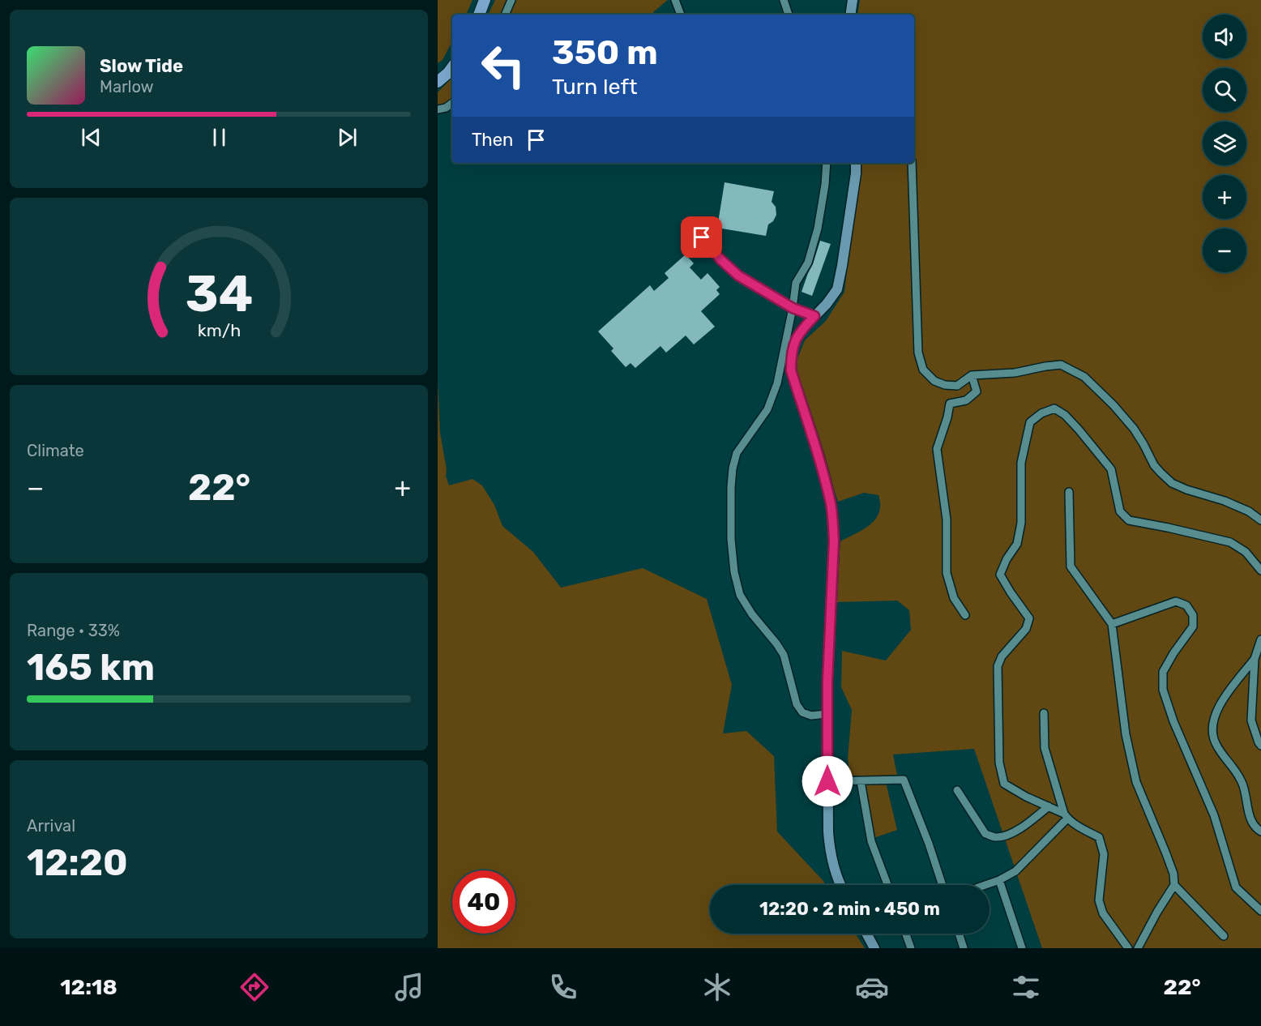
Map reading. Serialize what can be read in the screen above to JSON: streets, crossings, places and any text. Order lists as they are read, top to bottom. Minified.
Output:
{"page":{"map_buttons":["+","−"],"turn":["350 m","Turn left"],"song":["Slow Tide","Marlow"],"then":"Then","tile":["Climate",["Range · 33%","165 km"],["Arrival","12:20"]],"heat":["−","22°","+"],"limit":"40","trip":"12:20 · 2 min · 450 m","tabs":["12:18","22°"],"gauge":["34","km/h"]}}
